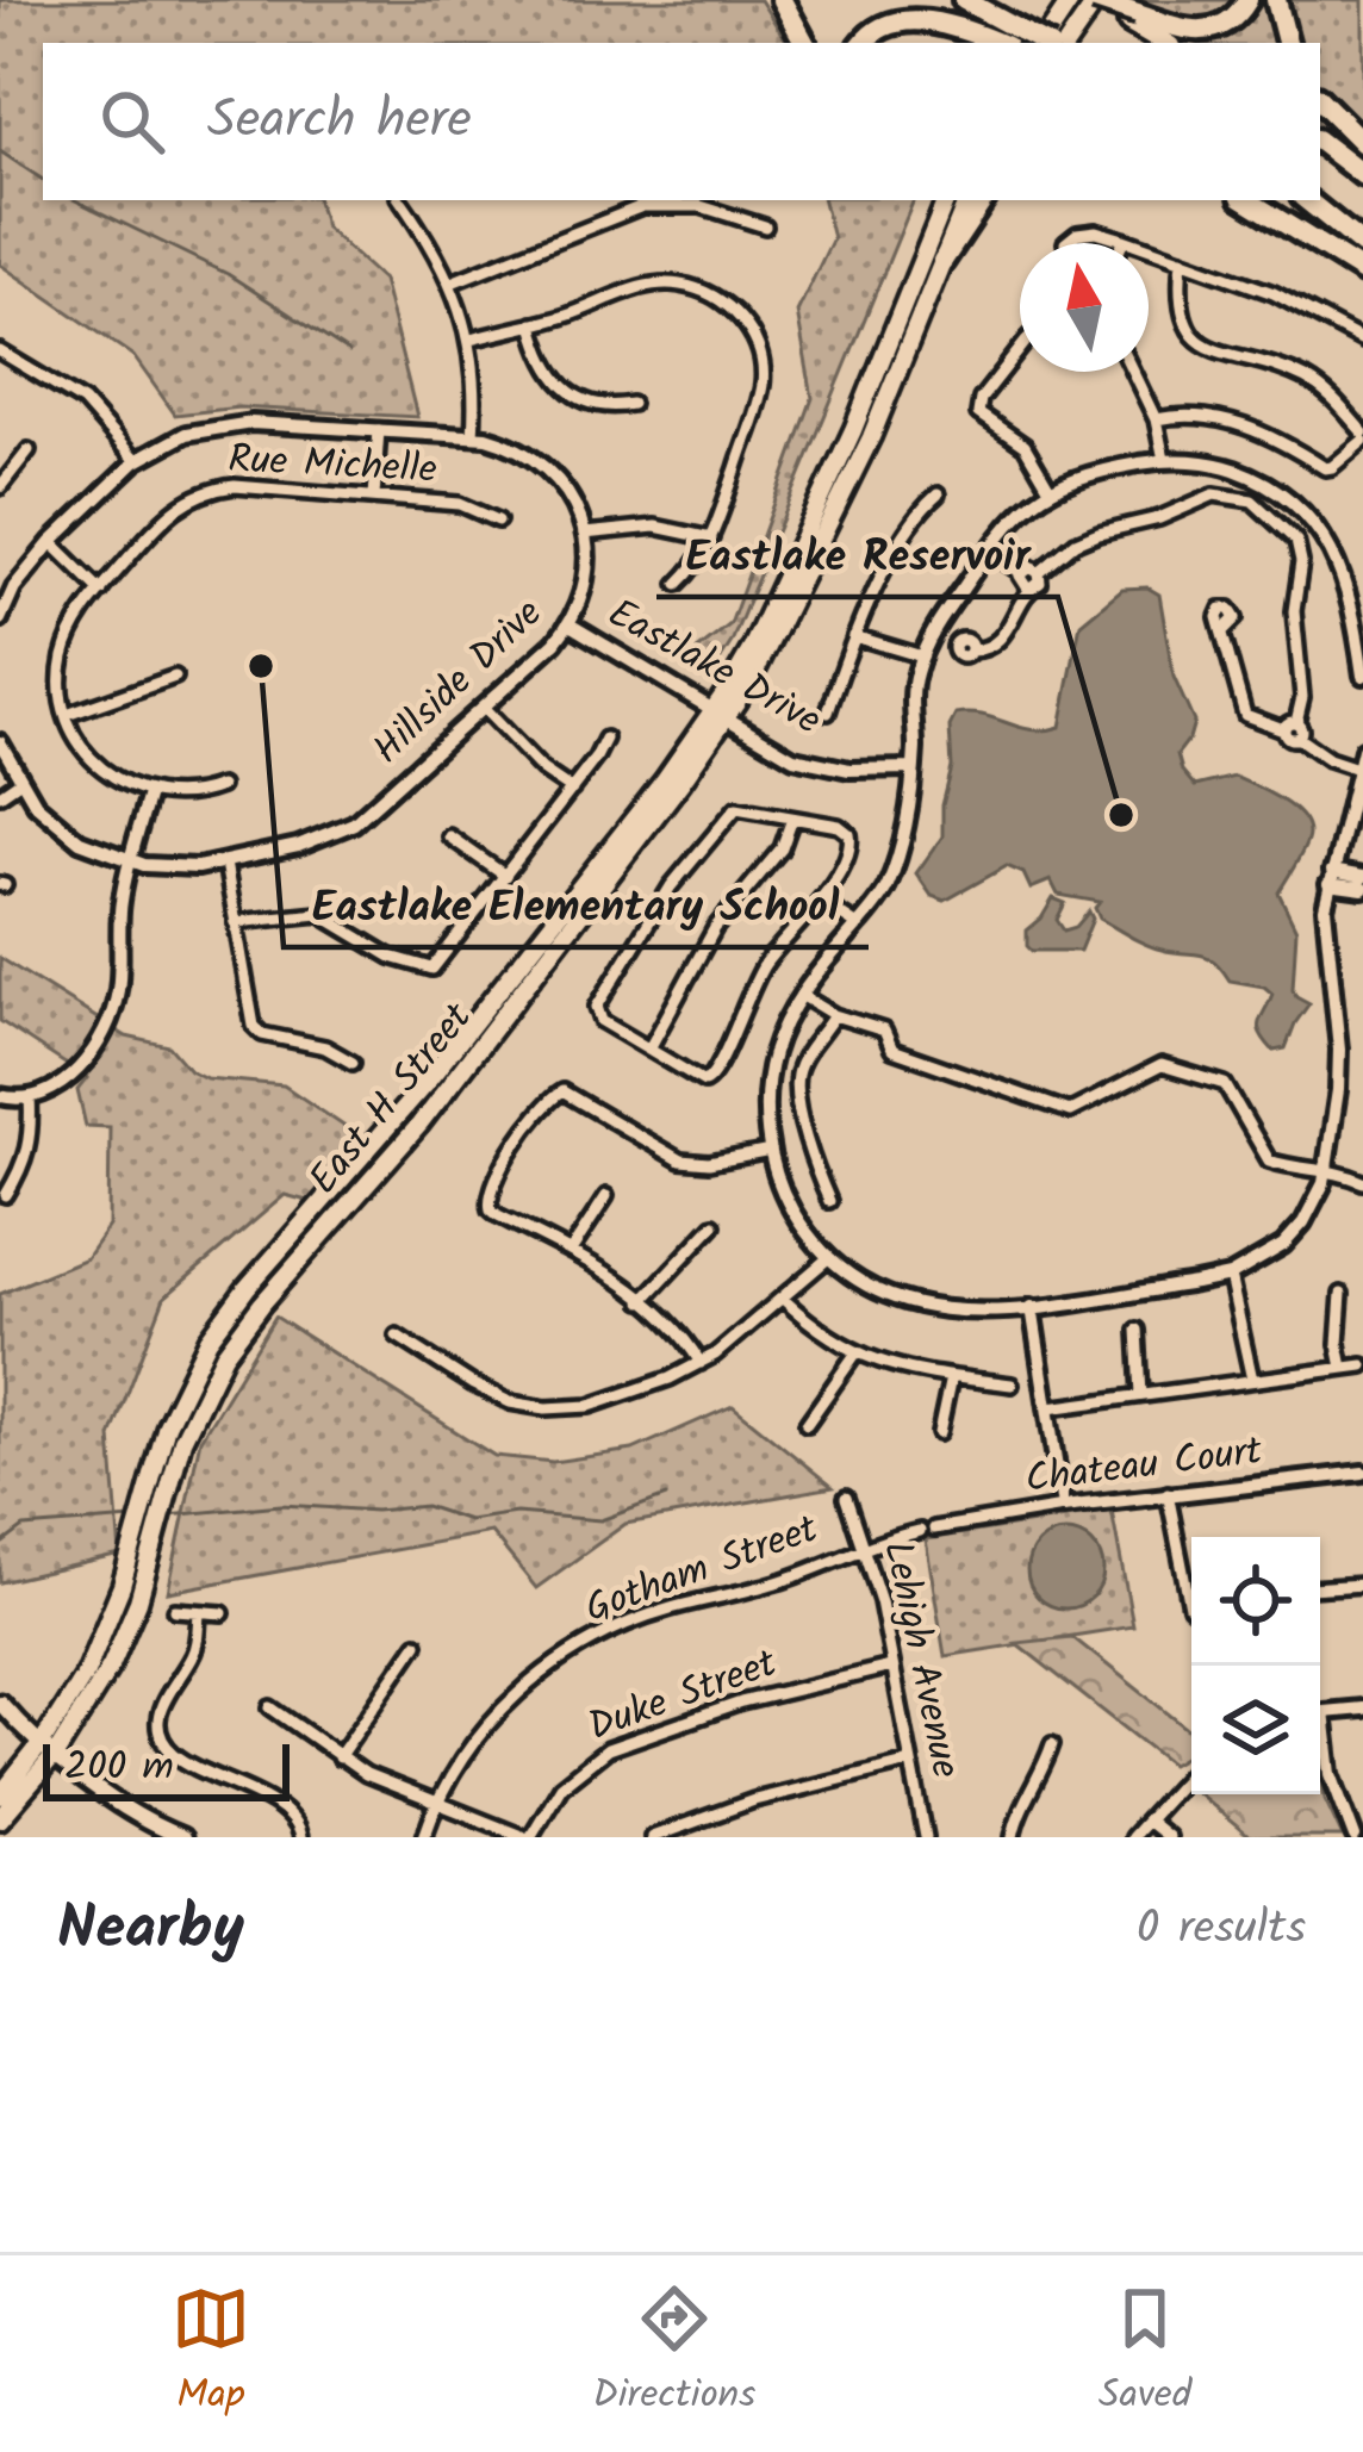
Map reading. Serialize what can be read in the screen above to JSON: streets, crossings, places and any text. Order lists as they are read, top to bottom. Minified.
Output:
{"streets":{"main road":["East H Street"],"street":["Rue Michelle","Eastlake Drive","Hillside Drive","Chateau Court","Gotham Street","Lehigh Avenue","Duke Street"]},"crossings":[["Eastlake Drive","Hillside Drive"],["Eastlake Drive","East H Street"],["Chateau Court","Gotham Street"],["Gotham Street","Lehigh Avenue"],["Lehigh Avenue","Duke Street"]],"places":["Eastlake Elementary School","Eastlake Reservoir"],"scale_bar":"200 m","north":"top","page":{"search":"Search here","scale":"200 m","heading":["Nearby","0 results"],"nav":["Map","Directions","Saved"]}}
